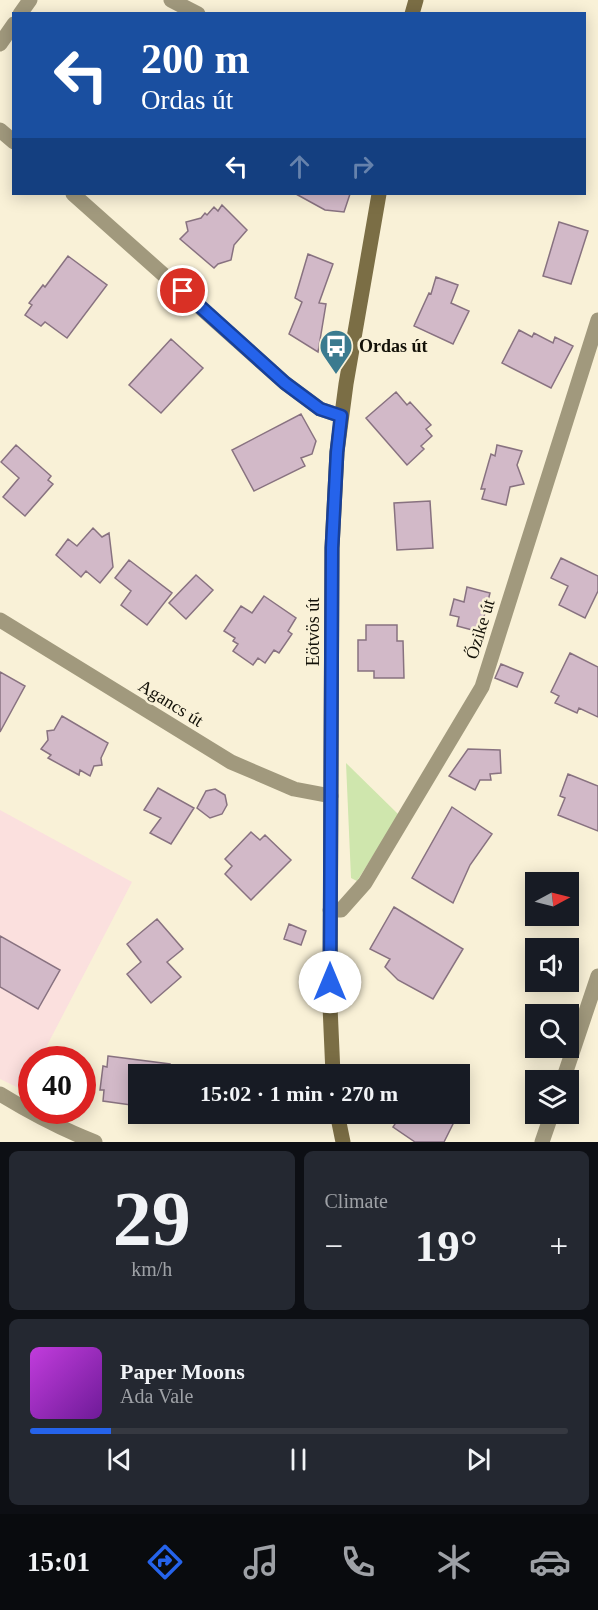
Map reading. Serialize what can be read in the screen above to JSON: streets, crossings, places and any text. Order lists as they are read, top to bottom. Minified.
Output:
{"streets":{"street":["Őzike út","Eötvös út","Agancs út"]},"crossings":[["Őzike út","Eötvös út"],["Eötvös út","Agancs út"]],"places":{"bus stop":["Ordas út"]},"north":"right","page":{"turn":["200 m","Ordas út"],"limit":"40","trip":"15:02 · 1 min · 270 m","tile":[["29","km/h"],"Climate"],"heat":["−","19°","+"],"song":["Paper Moons","Ada Vale"],"tabs":"15:01"}}
